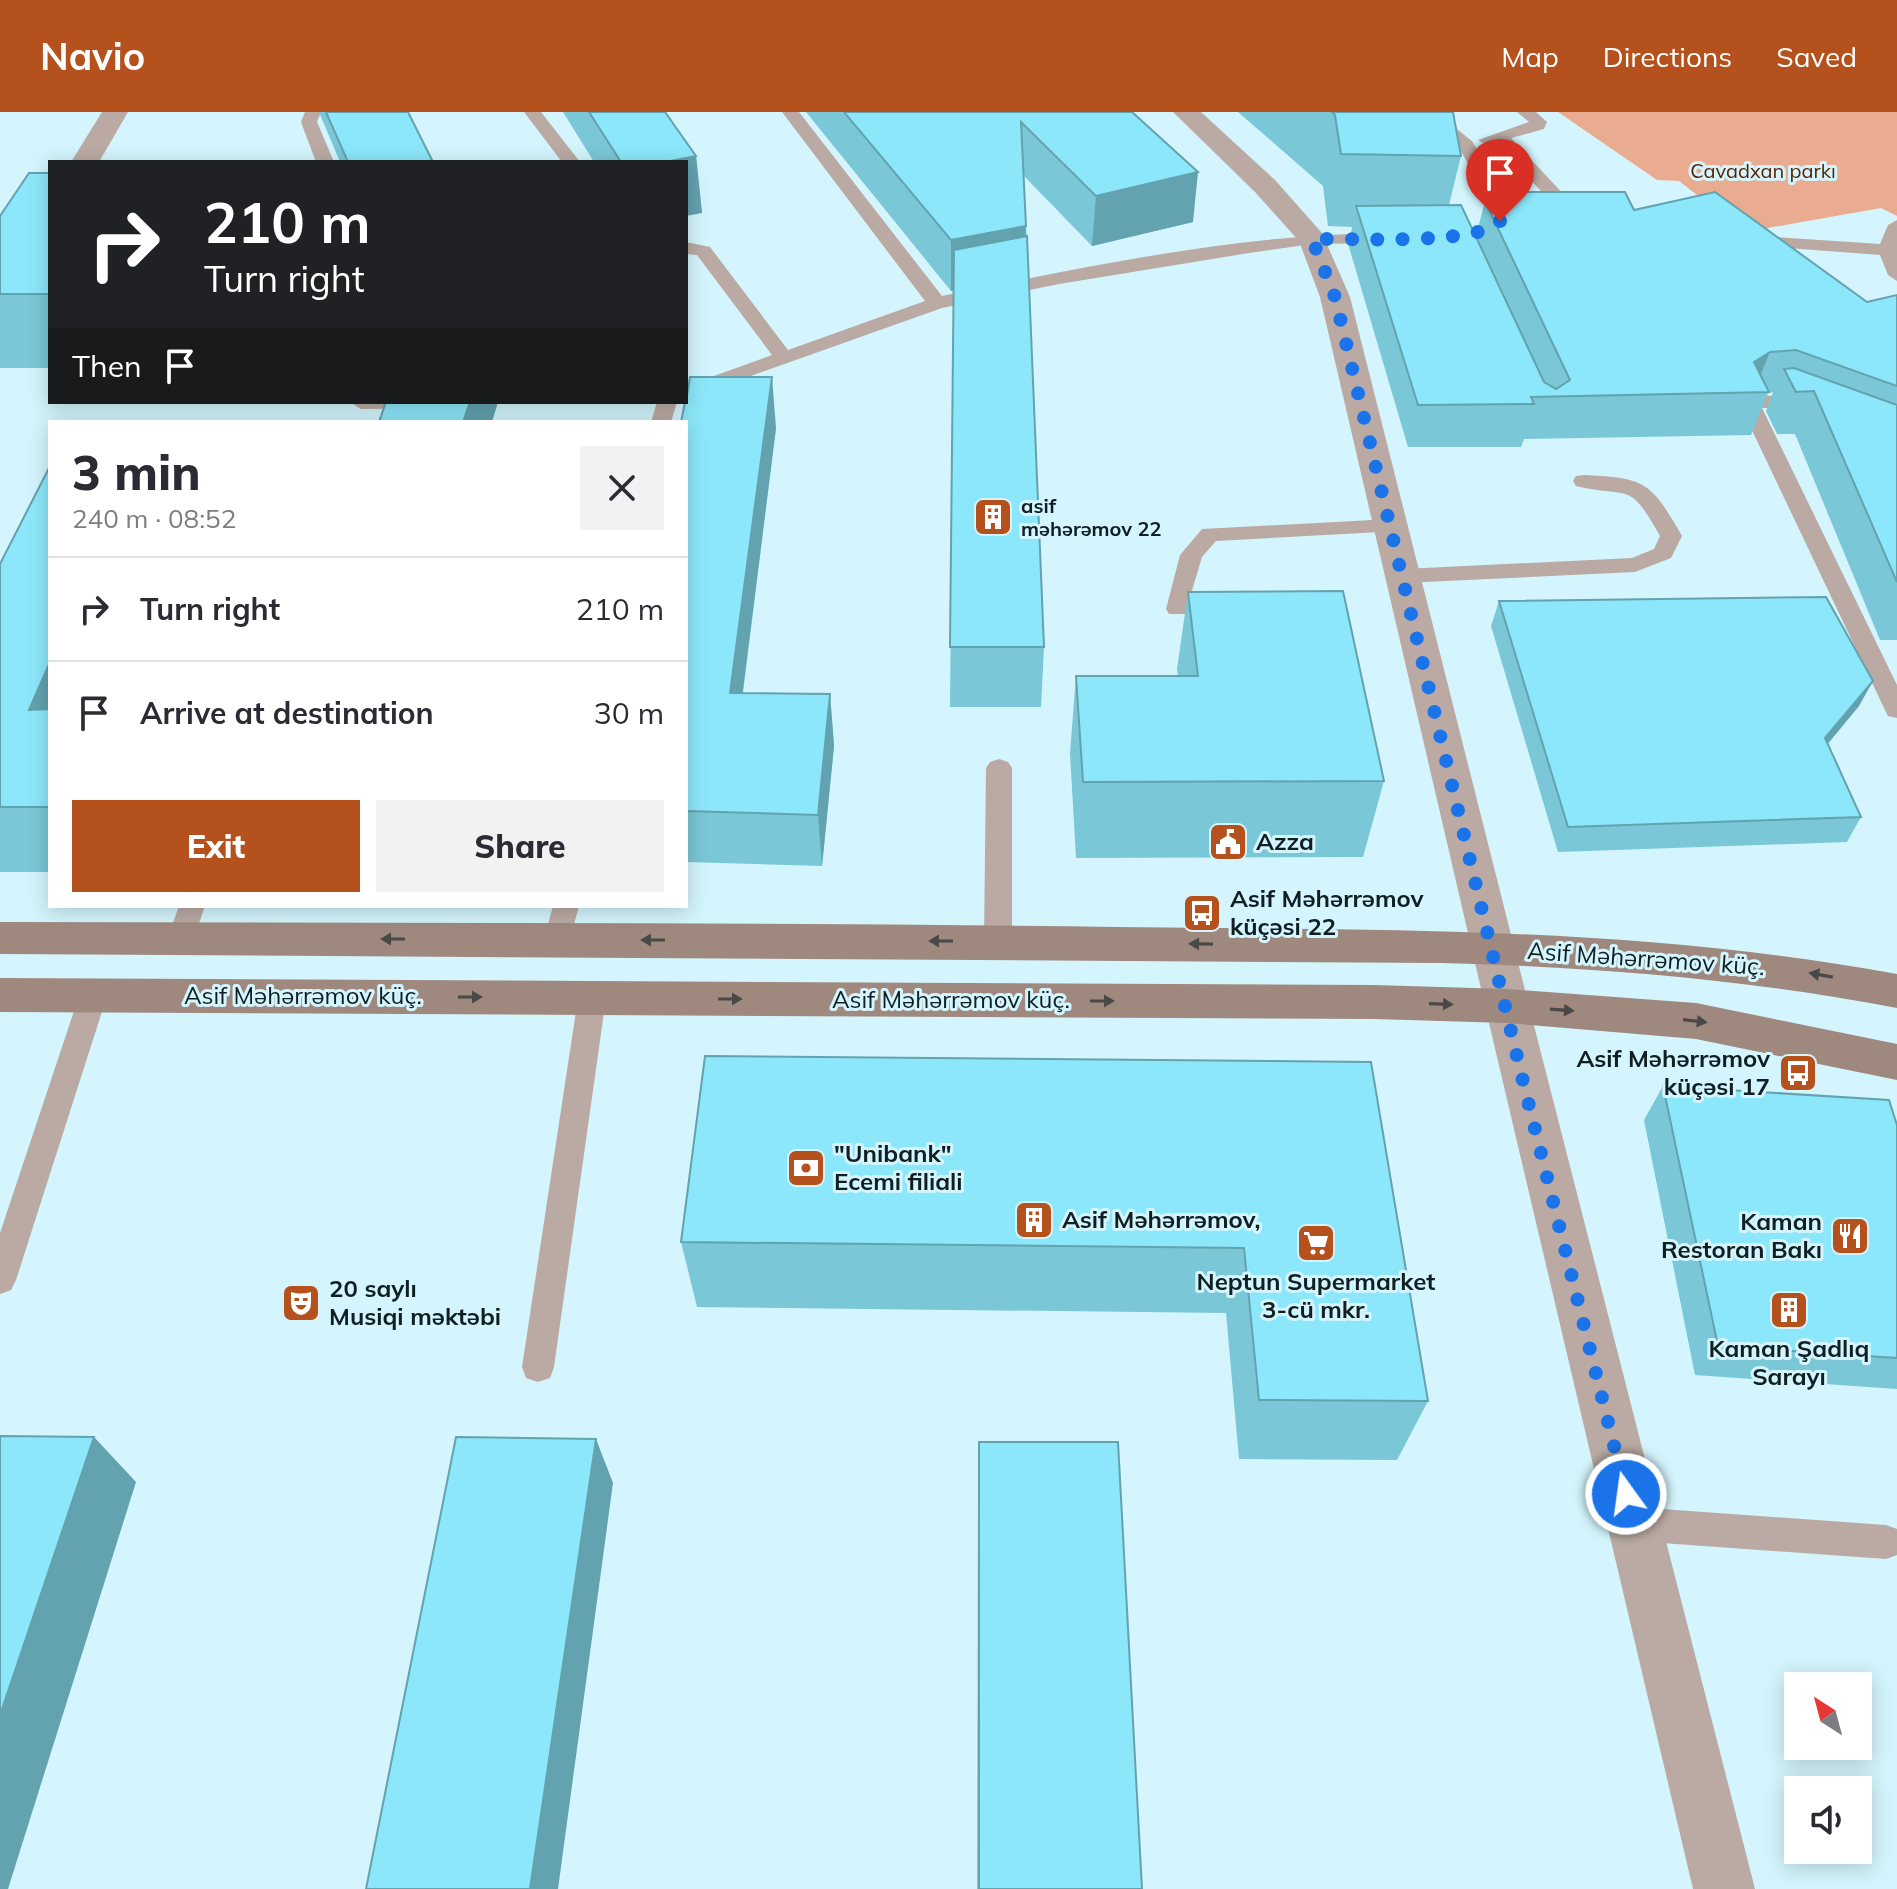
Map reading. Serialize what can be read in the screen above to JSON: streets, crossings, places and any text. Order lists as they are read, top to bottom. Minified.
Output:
{"streets":{"main road":["Asif Məhərrəmov küç."]},"parks":["Cavadxan parkı"],"places":{"building":["asif məhərəmov 22","Asif Məhərrəmov,","Kaman Şadlıq Sarayı"],"public building":["Azza"],"bus stop":["Asif Məhərrəmov küçəsi 22","Asif Məhərrəmov küçəsi 17"],"bank":["\"Unibank\" Ecemi filiali"],"restaurant":["Kaman Restoran Bakı"],"supermarket":["Neptun Supermarket 3-cü mkr."],"theatre":["20 saylı Musiqi məktəbi"]},"north":"top left","page":{"header":"Navio","nav":["Map","Directions","Saved"],"turn":["210 m","Turn right"],"then":"Then","heading":["3 min","240 m · 08:52"],"list":[{"name":"Turn right","value":"210 m"},{"name":"Arrive at destination","value":"30 m"}],"buttons":["Exit","Share"]}}
